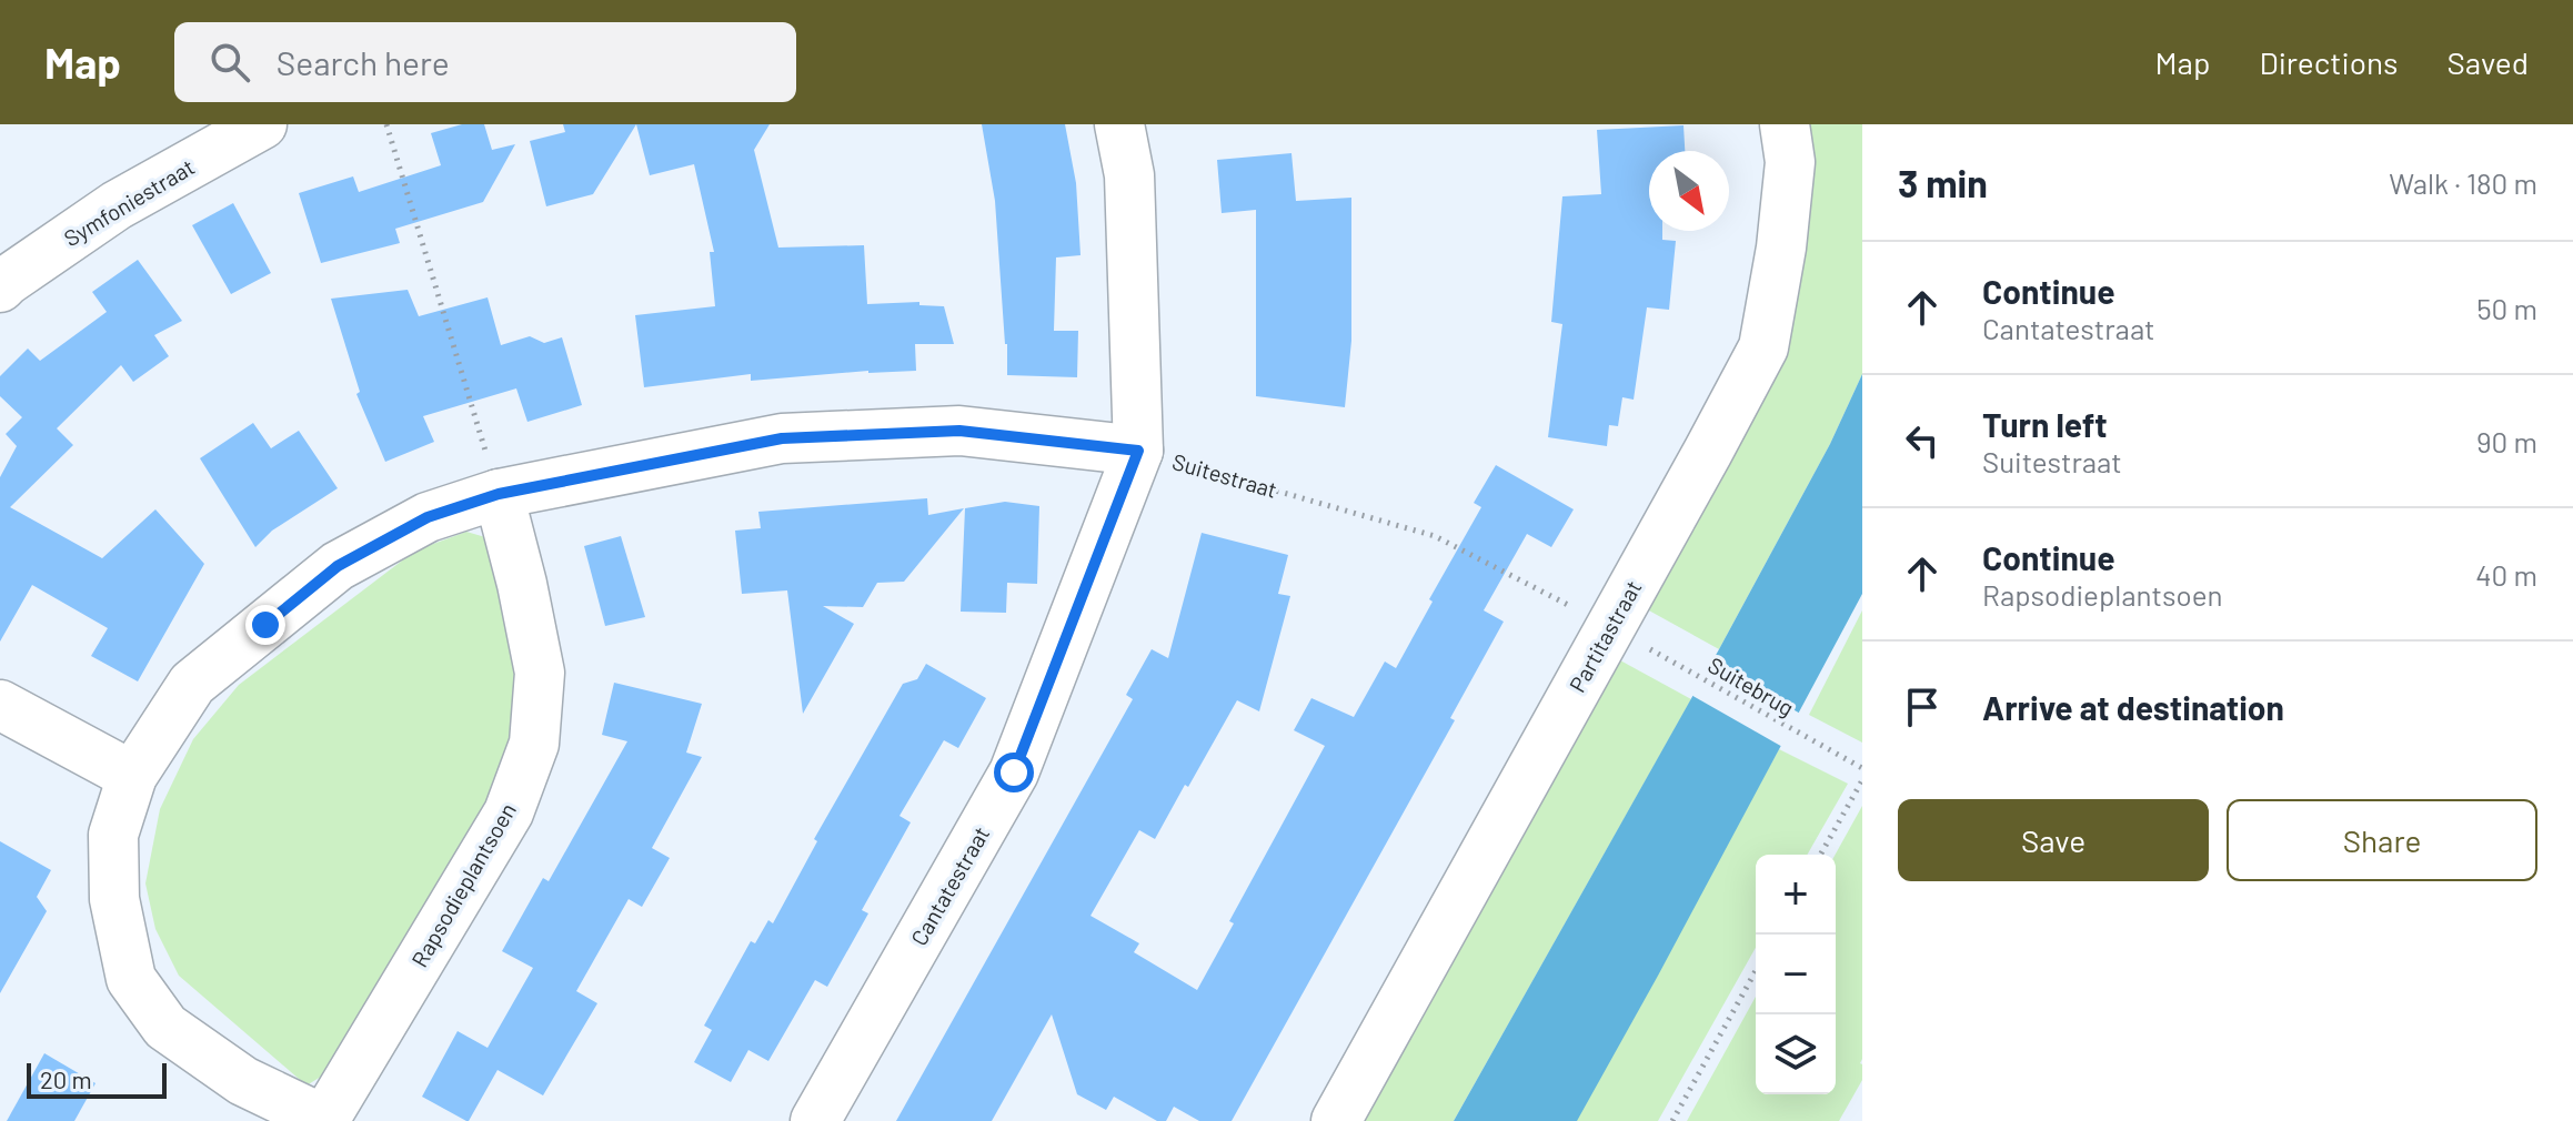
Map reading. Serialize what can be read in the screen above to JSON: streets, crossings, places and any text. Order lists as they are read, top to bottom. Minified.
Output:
{"streets":{"street":["Symfoniestraat","Partitastraat","Rapsodieplantsoen","Cantatestraat"],"path":["Suitestraat","Suitebrug"]},"crossings":[["Suitestraat","Partitastraat"],["Suitestraat","Cantatestraat"]],"scale_bar":"20 m","north":"bottom right","page":{"header":"Map","search":"Search here","nav":["Map","Directions","Saved"],"heading":["3 min","Walk · 180 m"],"list":[["Continue","Cantatestraat","50 m"],["Turn left","Suitestraat","90 m"],["Continue","Rapsodieplantsoen","40 m"],"Arrive at destination"],"buttons":["Save","Share"],"map_buttons":["+","−"],"scale":"20 m"}}
